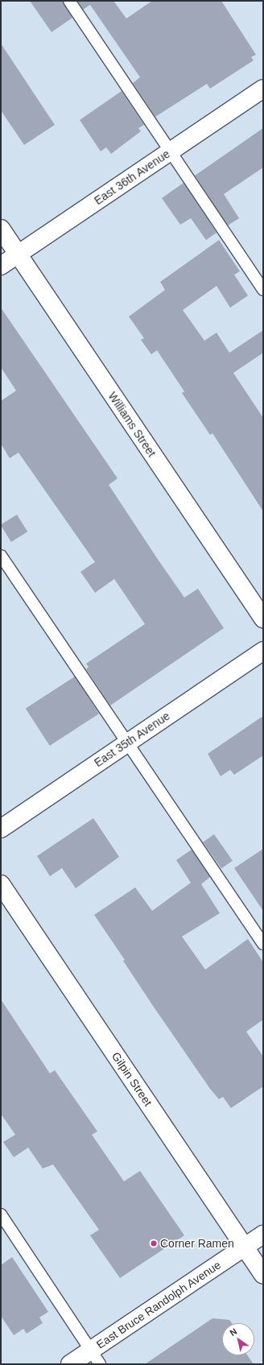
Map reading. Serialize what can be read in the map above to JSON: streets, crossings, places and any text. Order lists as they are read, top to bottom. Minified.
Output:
{"streets":{"street":["East 36th Avenue","Williams Street","East 35th Avenue","Gilpin Street","East Bruce Randolph Avenue"]},"crossings":[["East 36th Avenue","Williams Street"],["Gilpin Street","East Bruce Randolph Avenue"]],"places":["Corner Ramen"],"north":"top left"}
